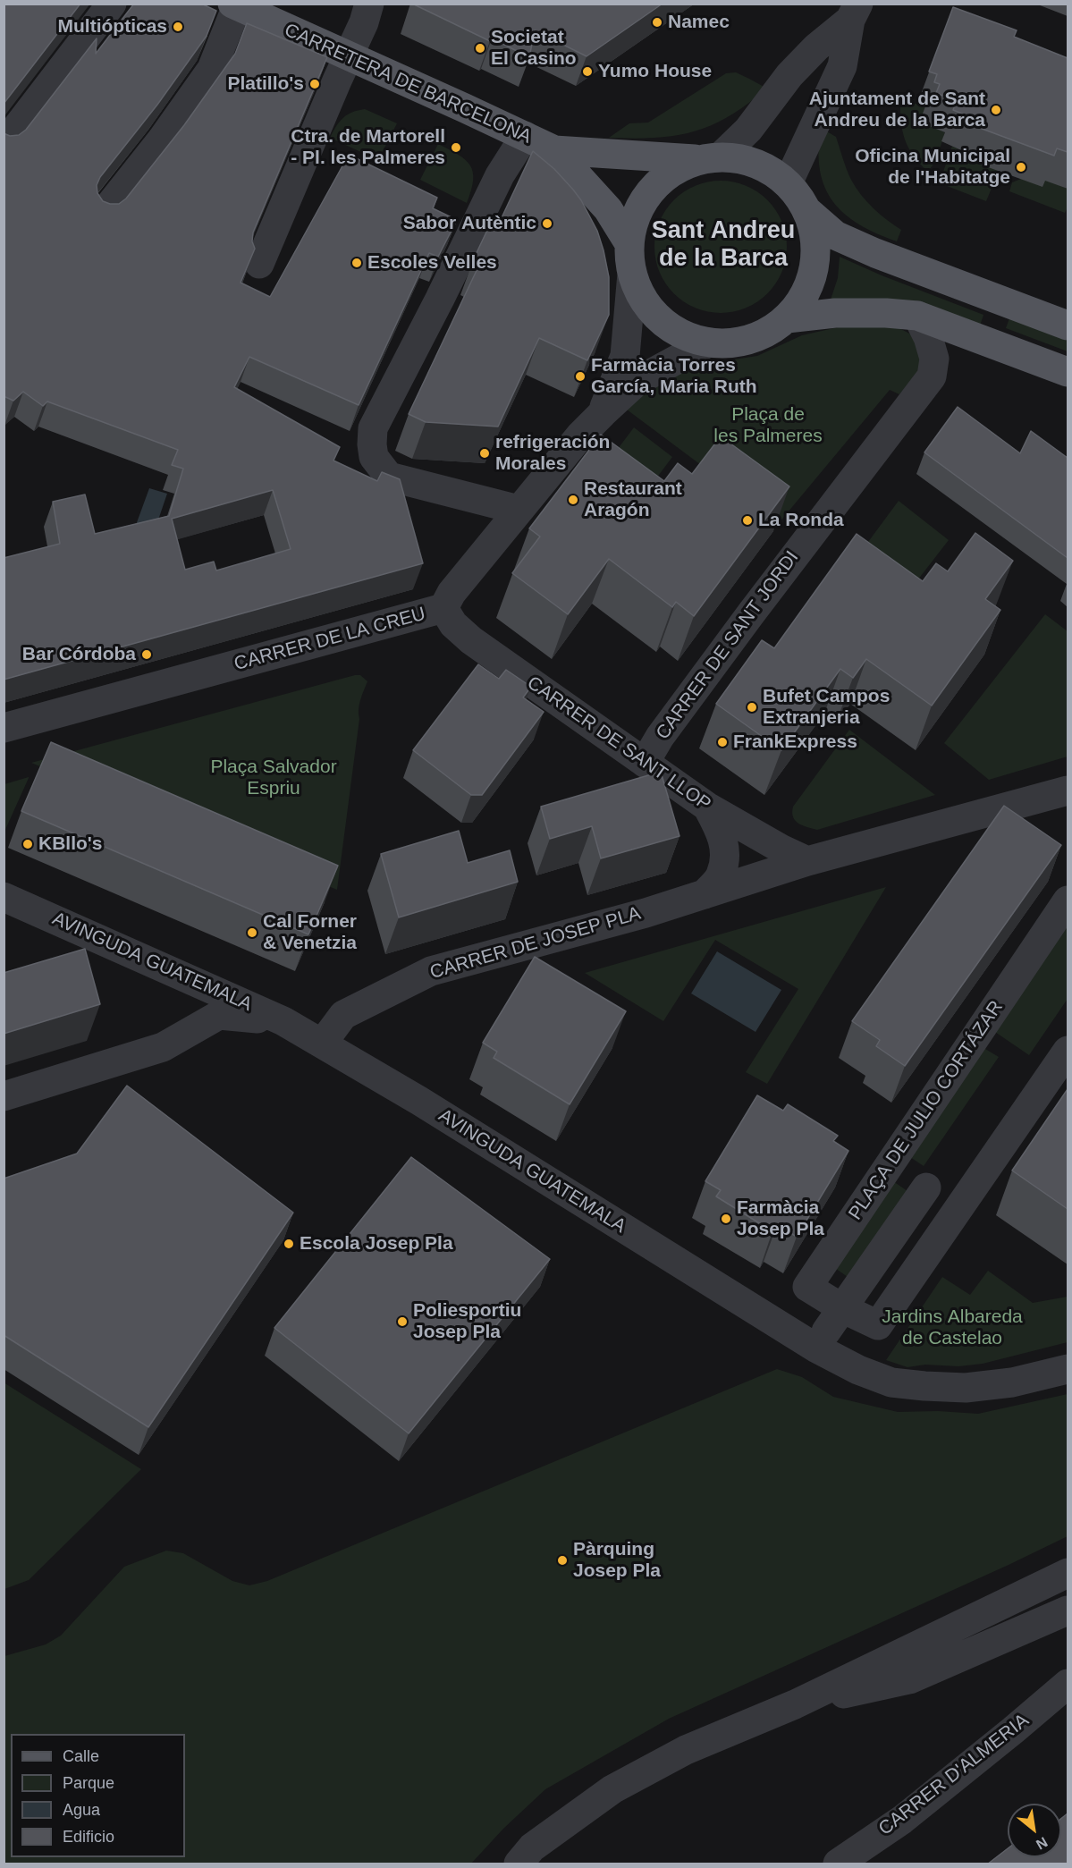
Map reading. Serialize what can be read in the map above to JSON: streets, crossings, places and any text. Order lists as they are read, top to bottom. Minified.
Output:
{"streets":{"main road":["CARRETERA DE BARCELONA"],"street":["CARRER DE LA CREU","CARRER DE SANT JORDI","CARRER DE SANT LLOP","CARRER DE JOSEP PLA","AVINGUDA GUATEMALA","PLAÇA DE JULIO CORTÁZAR","CARRER D'ALMERIA"]},"crossings":[["CARRETERA DE BARCELONA","CARRER DE LA CREU"],["CARRER DE LA CREU","CARRER DE SANT LLOP"],["CARRER DE SANT JORDI","CARRER DE SANT LLOP"],["CARRER DE SANT LLOP","CARRER DE JOSEP PLA"],["CARRER DE JOSEP PLA","AVINGUDA GUATEMALA"]],"districts":["Sant Andreu de la Barca"],"parks":["Plaça de les Palmeres","Plaça Salvador Espriu","Jardins Albareda de Castelao"],"places":["Namec","Multiópticas","Societat El Casino","Yumo House","Platillo's","Ajuntament de Sant Andreu de la Barca","Ctra. de Martorell - Pl. les Palmeres","Oficina Municipal de l'Habitatge","Sabor Autèntic","Escoles Velles","Farmàcia Torres García, Maria Ruth","refrigeración Morales","Restaurant Aragón","La Ronda","Bar Córdoba","Bufet Campos Extranjeria","FrankExpress","KBllo's","Cal Forner & Venetzia","Farmàcia Josep Pla","Escola Josep Pla","Poliesportiu Josep Pla","Pàrquing Josep Pla"],"legend":["Calle","Parque","Agua","Edificio"],"north":"bottom right"}
